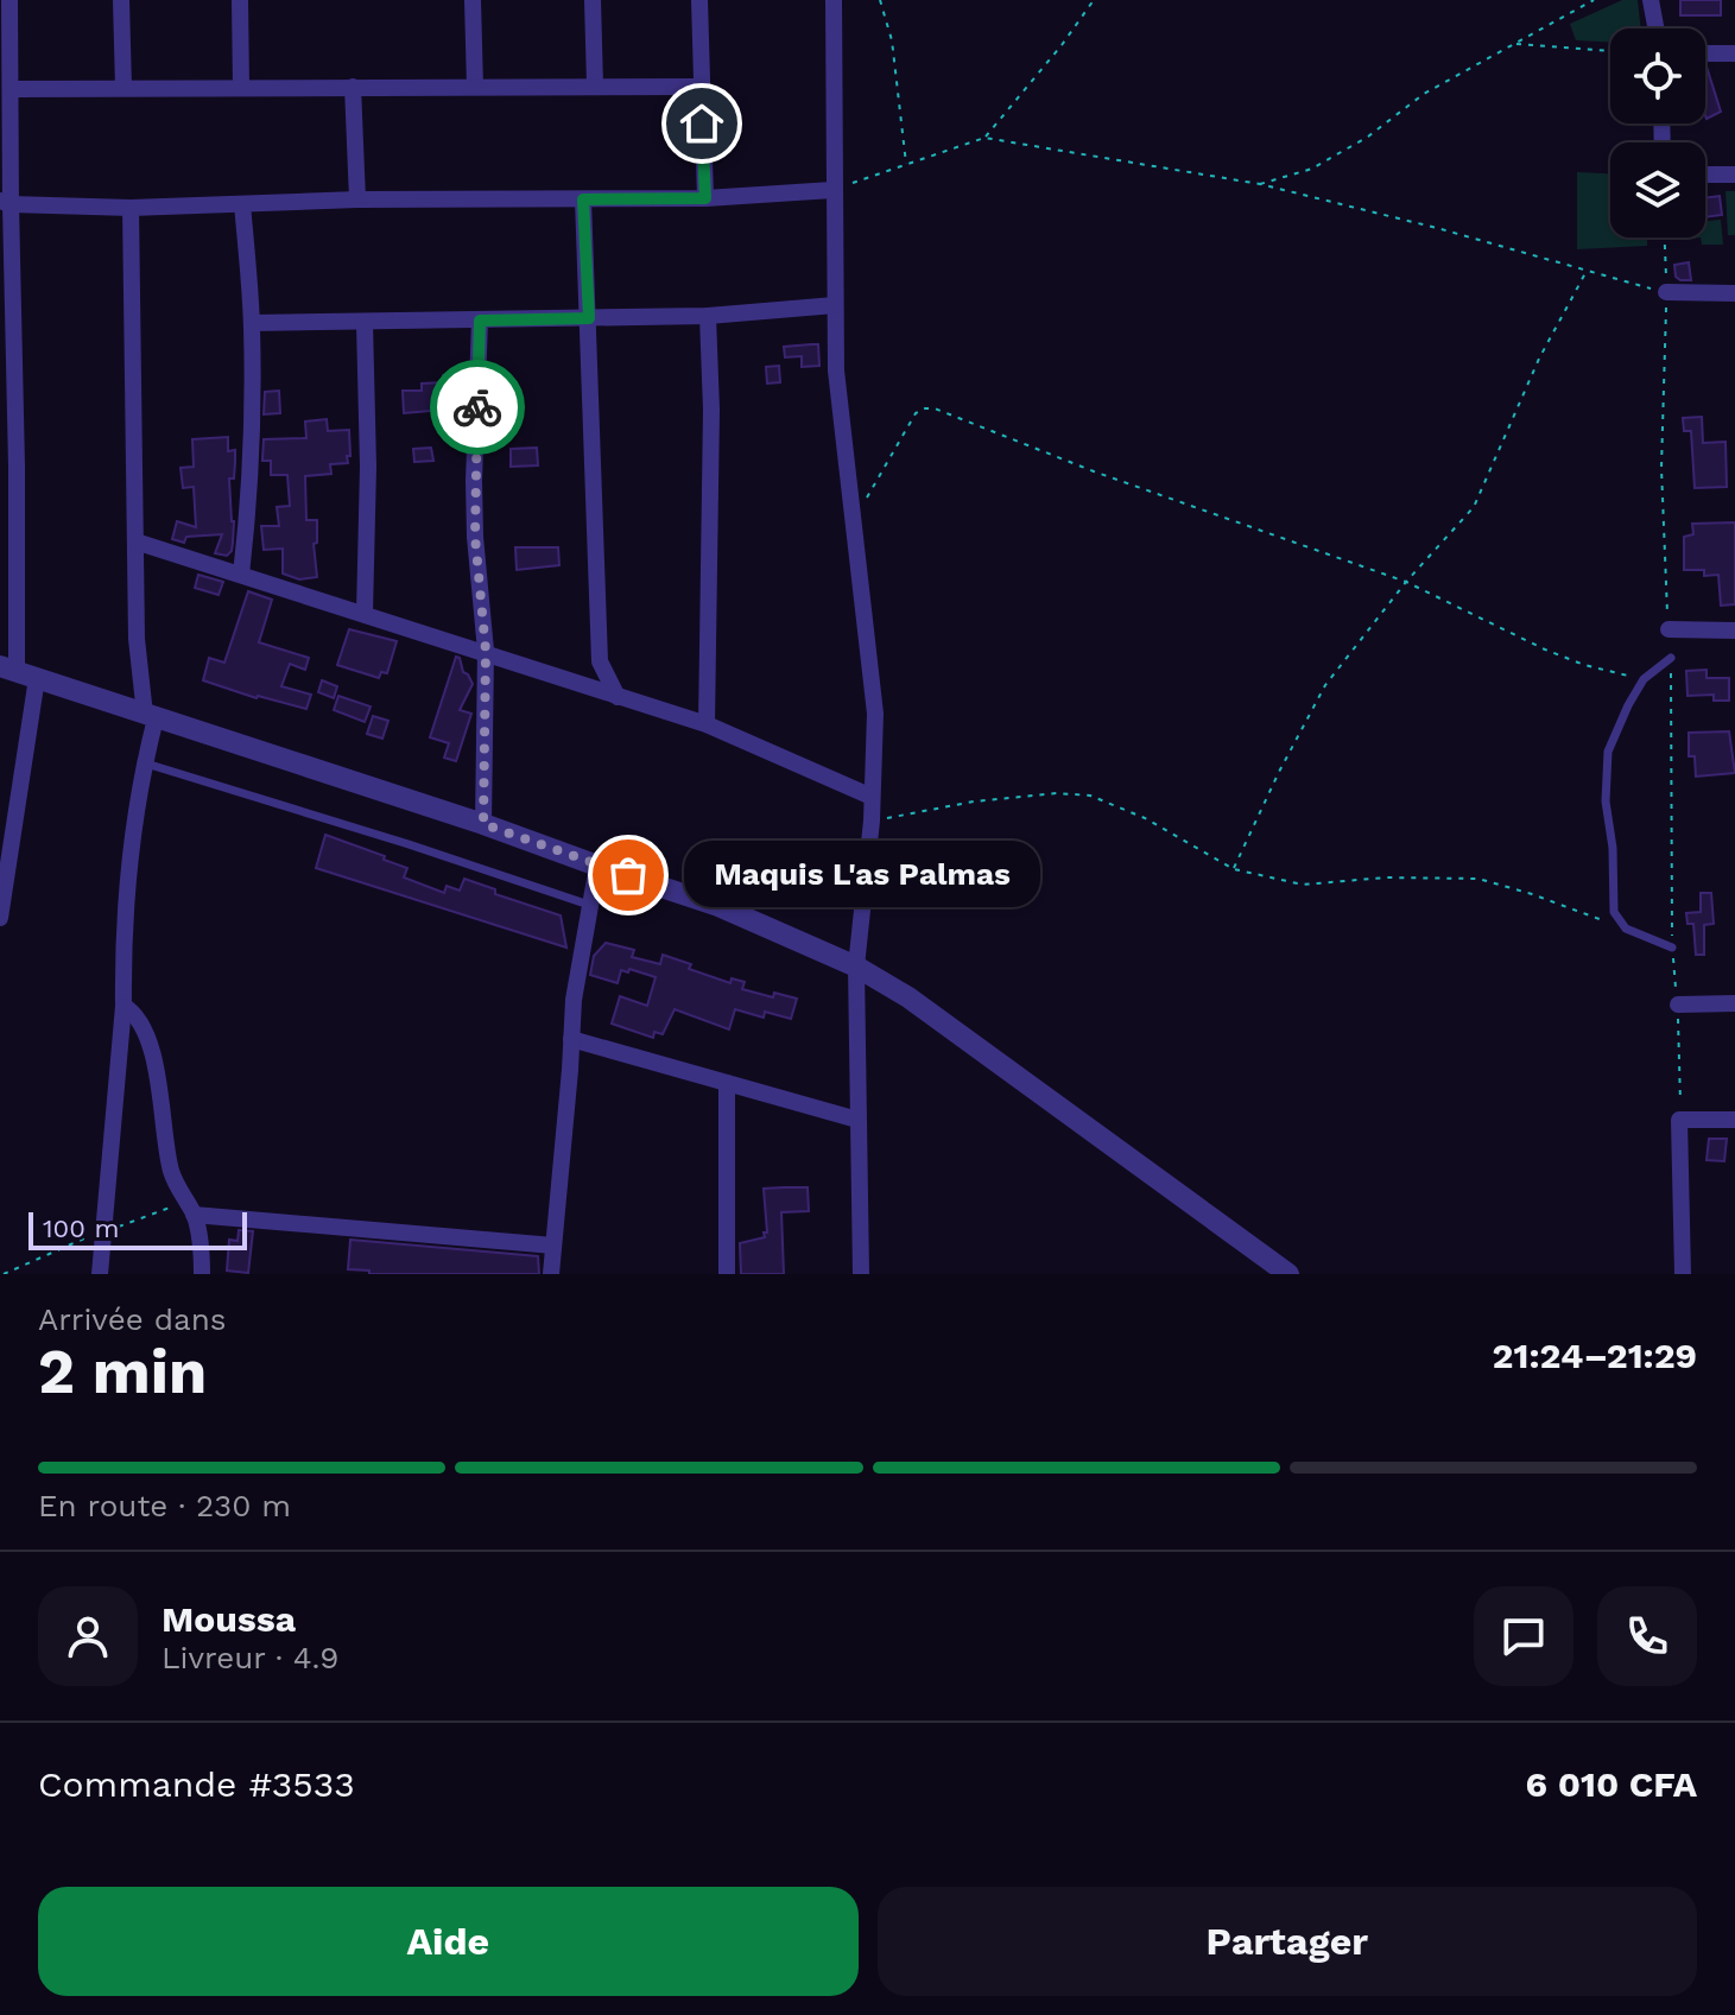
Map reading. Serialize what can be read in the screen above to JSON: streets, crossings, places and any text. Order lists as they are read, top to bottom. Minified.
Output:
{"places":["Maquis L'as Palmas"],"scale_bar":"100 m","page":{"bubble":"Maquis L'as Palmas","scale":"100 m","heading":["2 min","Arrivée dans","21:24–21:29"],"panel":["Moussa","Livreur · 4.9","Commande #3533","6 010 CFA"],"bar":"En route · 230 m","buttons":["Aide","Partager"]}}
